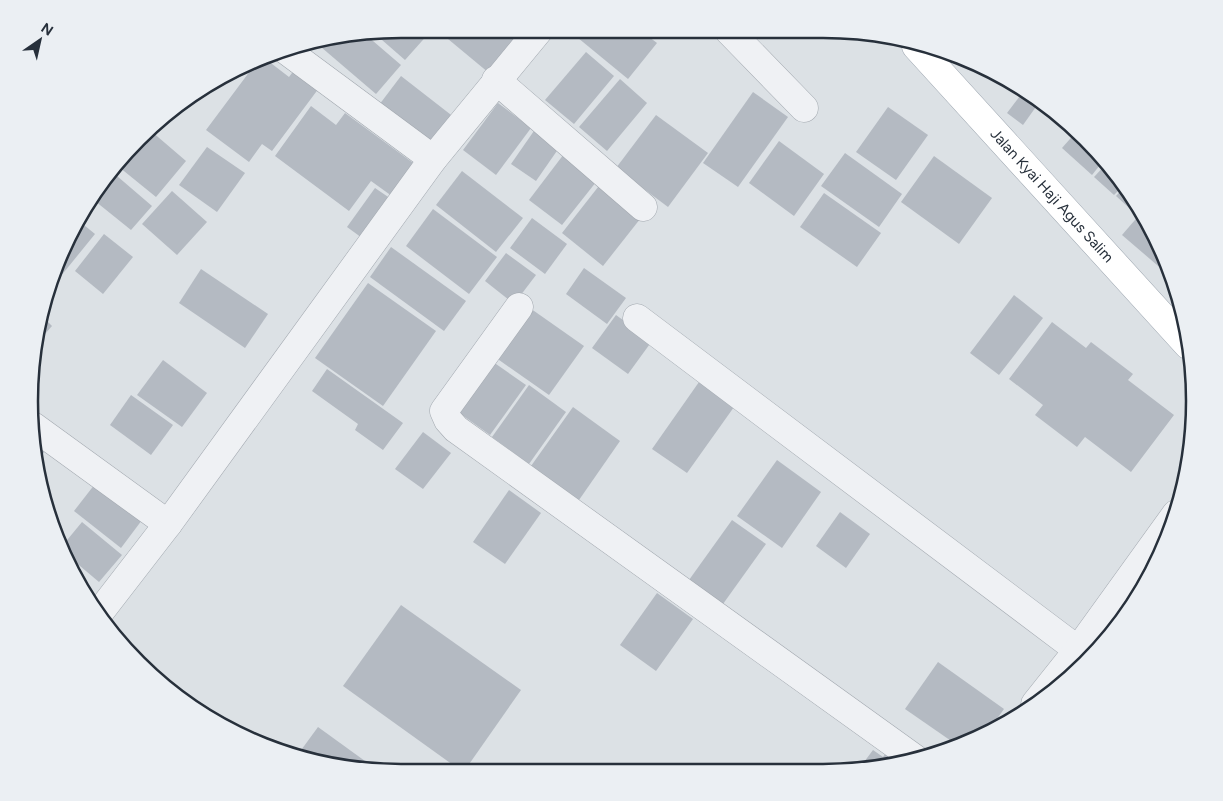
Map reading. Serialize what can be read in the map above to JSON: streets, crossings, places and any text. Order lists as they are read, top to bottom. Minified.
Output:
{"streets":{"main road":["Jalan Kyai Haji Agus Salim"]},"north":"top right"}
